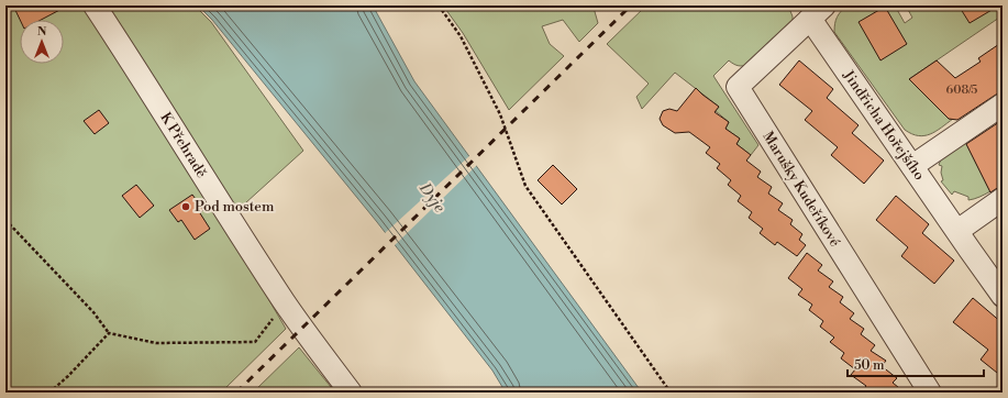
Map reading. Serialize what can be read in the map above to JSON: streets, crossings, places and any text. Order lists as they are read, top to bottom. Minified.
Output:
{"streets":{"street":["Jindřicha Hořejšího","K Přehradě","Marušky Kudeříkové"]},"crossings":[["Jindřicha Hořejšího","Marušky Kudeříkové"]],"water":["Dyje"],"places":["Pod mostem"],"house_numbers":["608/5"],"scale_bar":"50 m","north":"top"}
